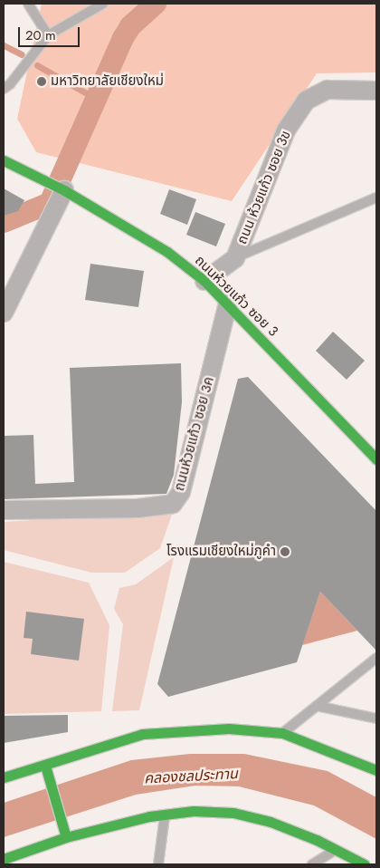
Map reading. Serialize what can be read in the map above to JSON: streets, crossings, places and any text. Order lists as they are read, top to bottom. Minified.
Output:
{"streets":{"main road":["ถนนห้วยแก้ว ซอย 3"],"street":["ถนน ห้วยแก้ว ซอย 3ข","ถนนห้วยแก้ว ซอย 3ค"]},"crossings":[["ถนน ห้วยแก้ว ซอย 3ข","ถนนห้วยแก้ว ซอย 3"],["ถนนห้วยแก้ว ซอย 3","ถนนห้วยแก้ว ซอย 3ค"]],"water":["คลองชลประทาน"],"places":["มหาวิทยาลัยเชียงใหม่","โรงแรมเชียงใหม่ภูคำ"],"scale_bar":"20 m"}
